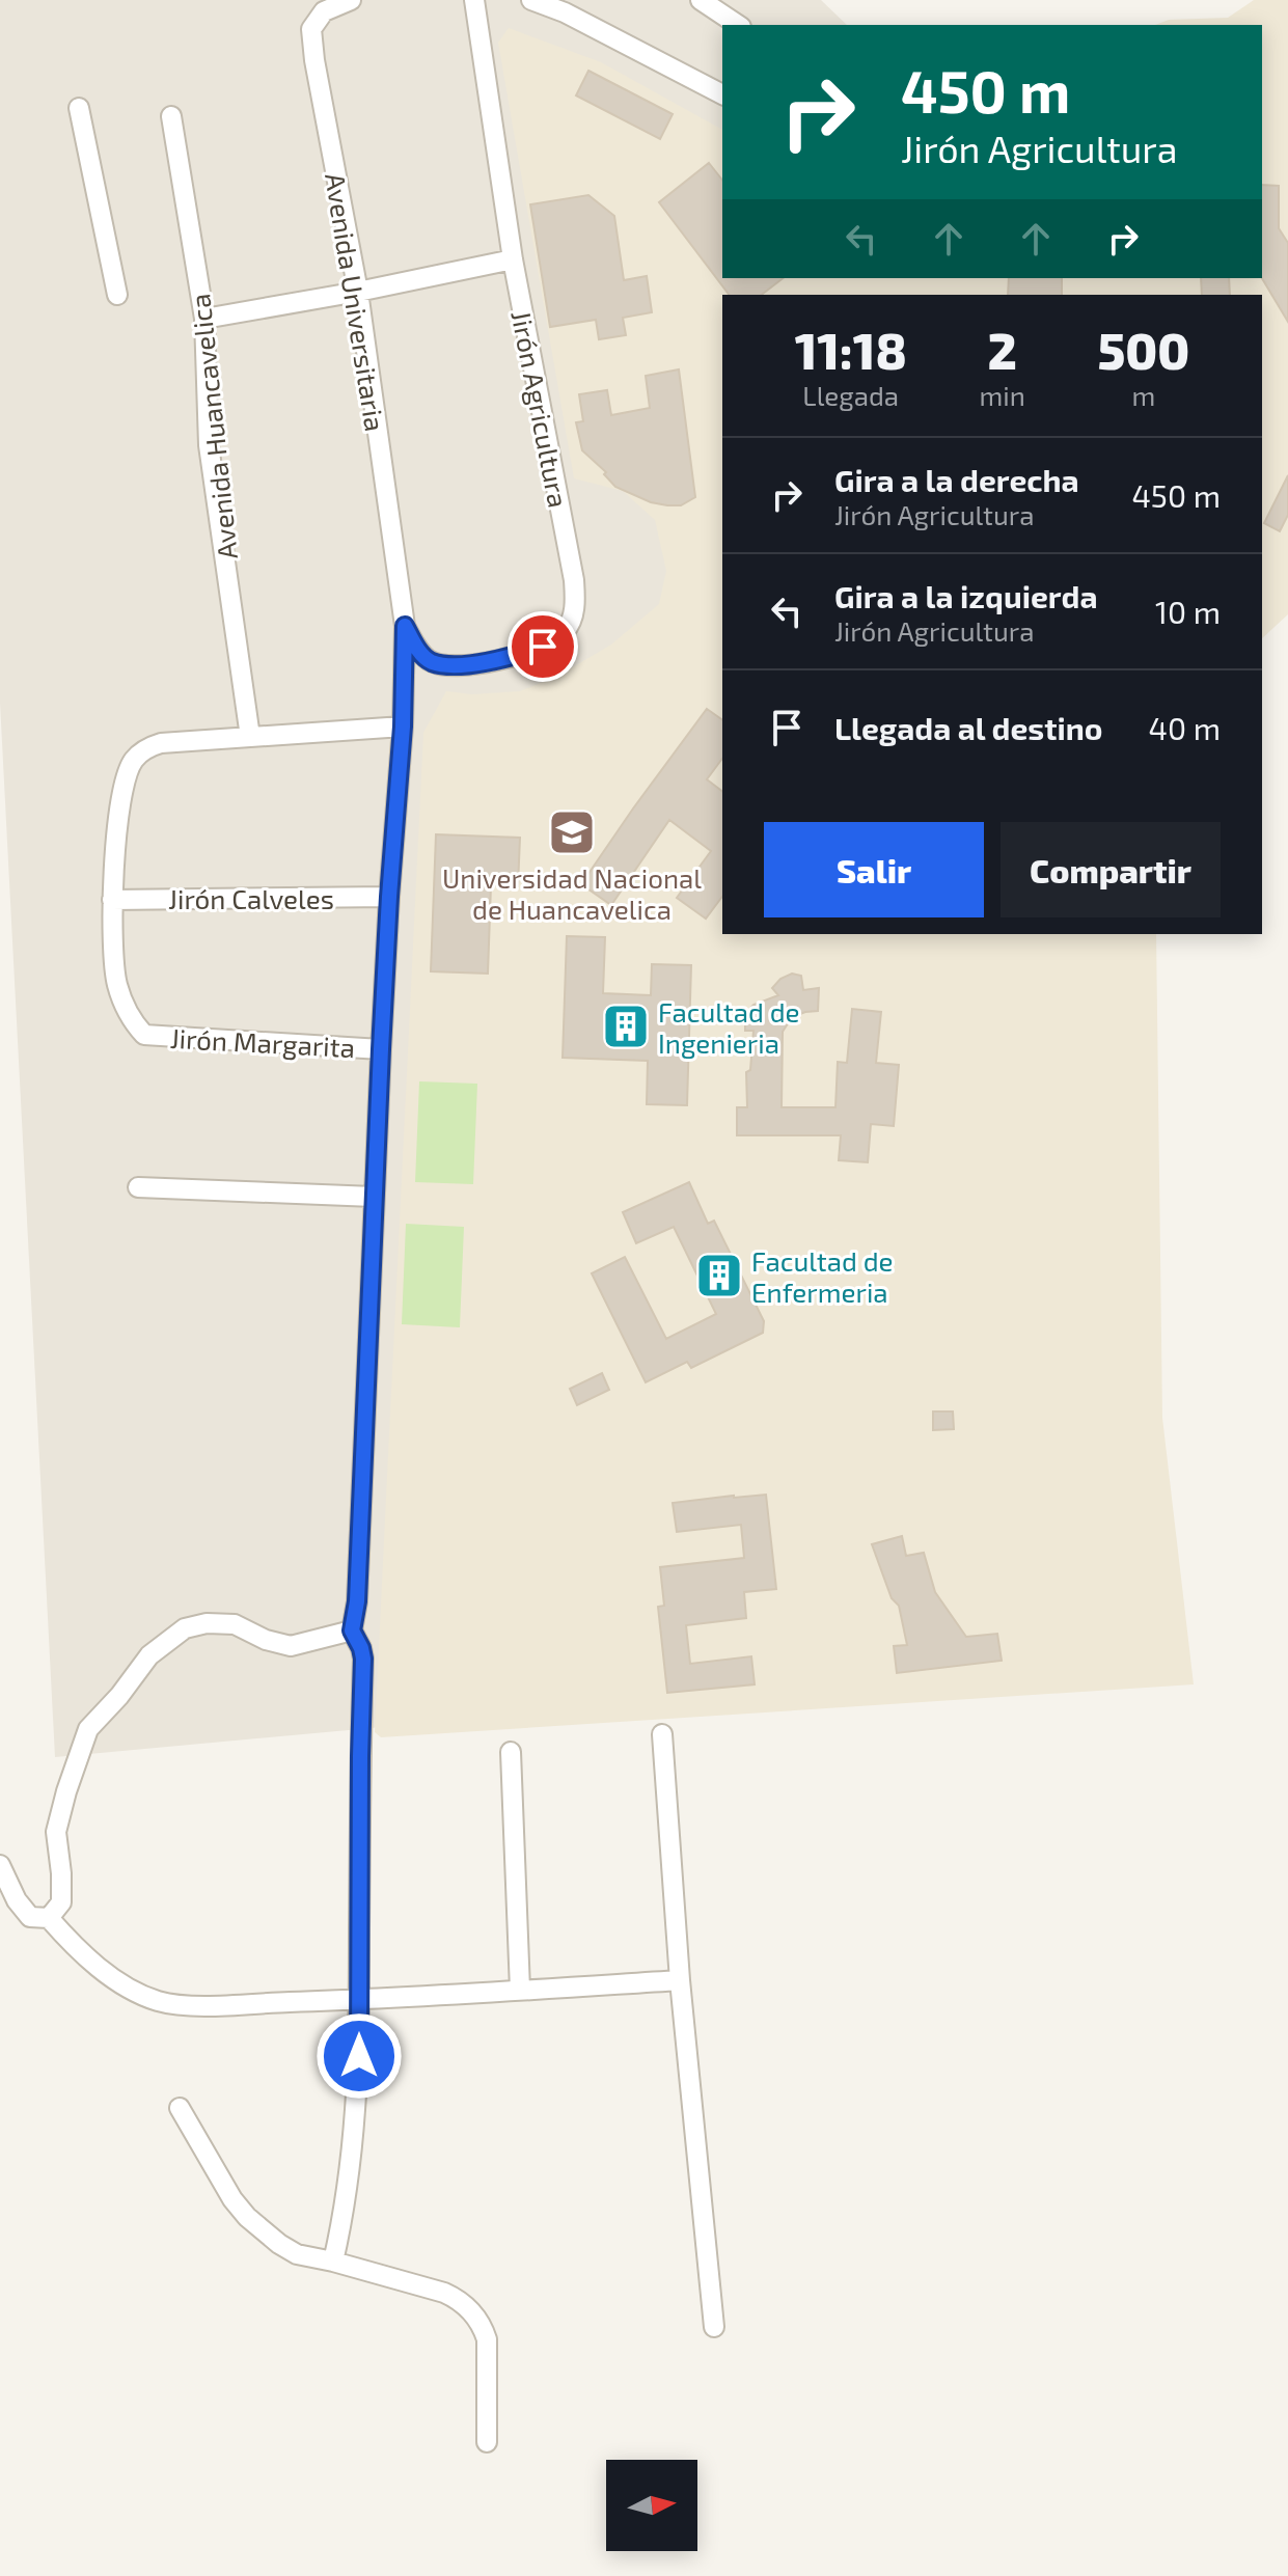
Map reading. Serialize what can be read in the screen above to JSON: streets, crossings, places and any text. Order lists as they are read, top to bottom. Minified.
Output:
{"streets":{"street":["Avenida Universitaria","Jirón Agricultura","Avenida Huancavelica","Jirón Calveles","Jirón Margarita"]},"crossings":[["Avenida Universitaria","Jirón Agricultura"],["Avenida Universitaria","Jirón Calveles"],["Avenida Universitaria","Jirón Margarita"],["Jirón Calveles","Jirón Margarita"]],"places":{"school or university":["Universidad Nacional de Huancavelica"],"building":["Facultad de Ingenieria","Facultad de Enfermeria"]},"north":"right","page":{"turn":["450 m","Jirón Agricultura"],"eta":["11:18","Llegada","2","min","500","m"],"list":[{"name":"Gira a la derecha","note":"Jirón Agricultura","value":"450 m"},{"name":"Gira a la izquierda","note":"Jirón Agricultura","value":"10 m"},{"name":"Llegada al destino","value":"40 m"}],"buttons":["Salir","Compartir"]}}
